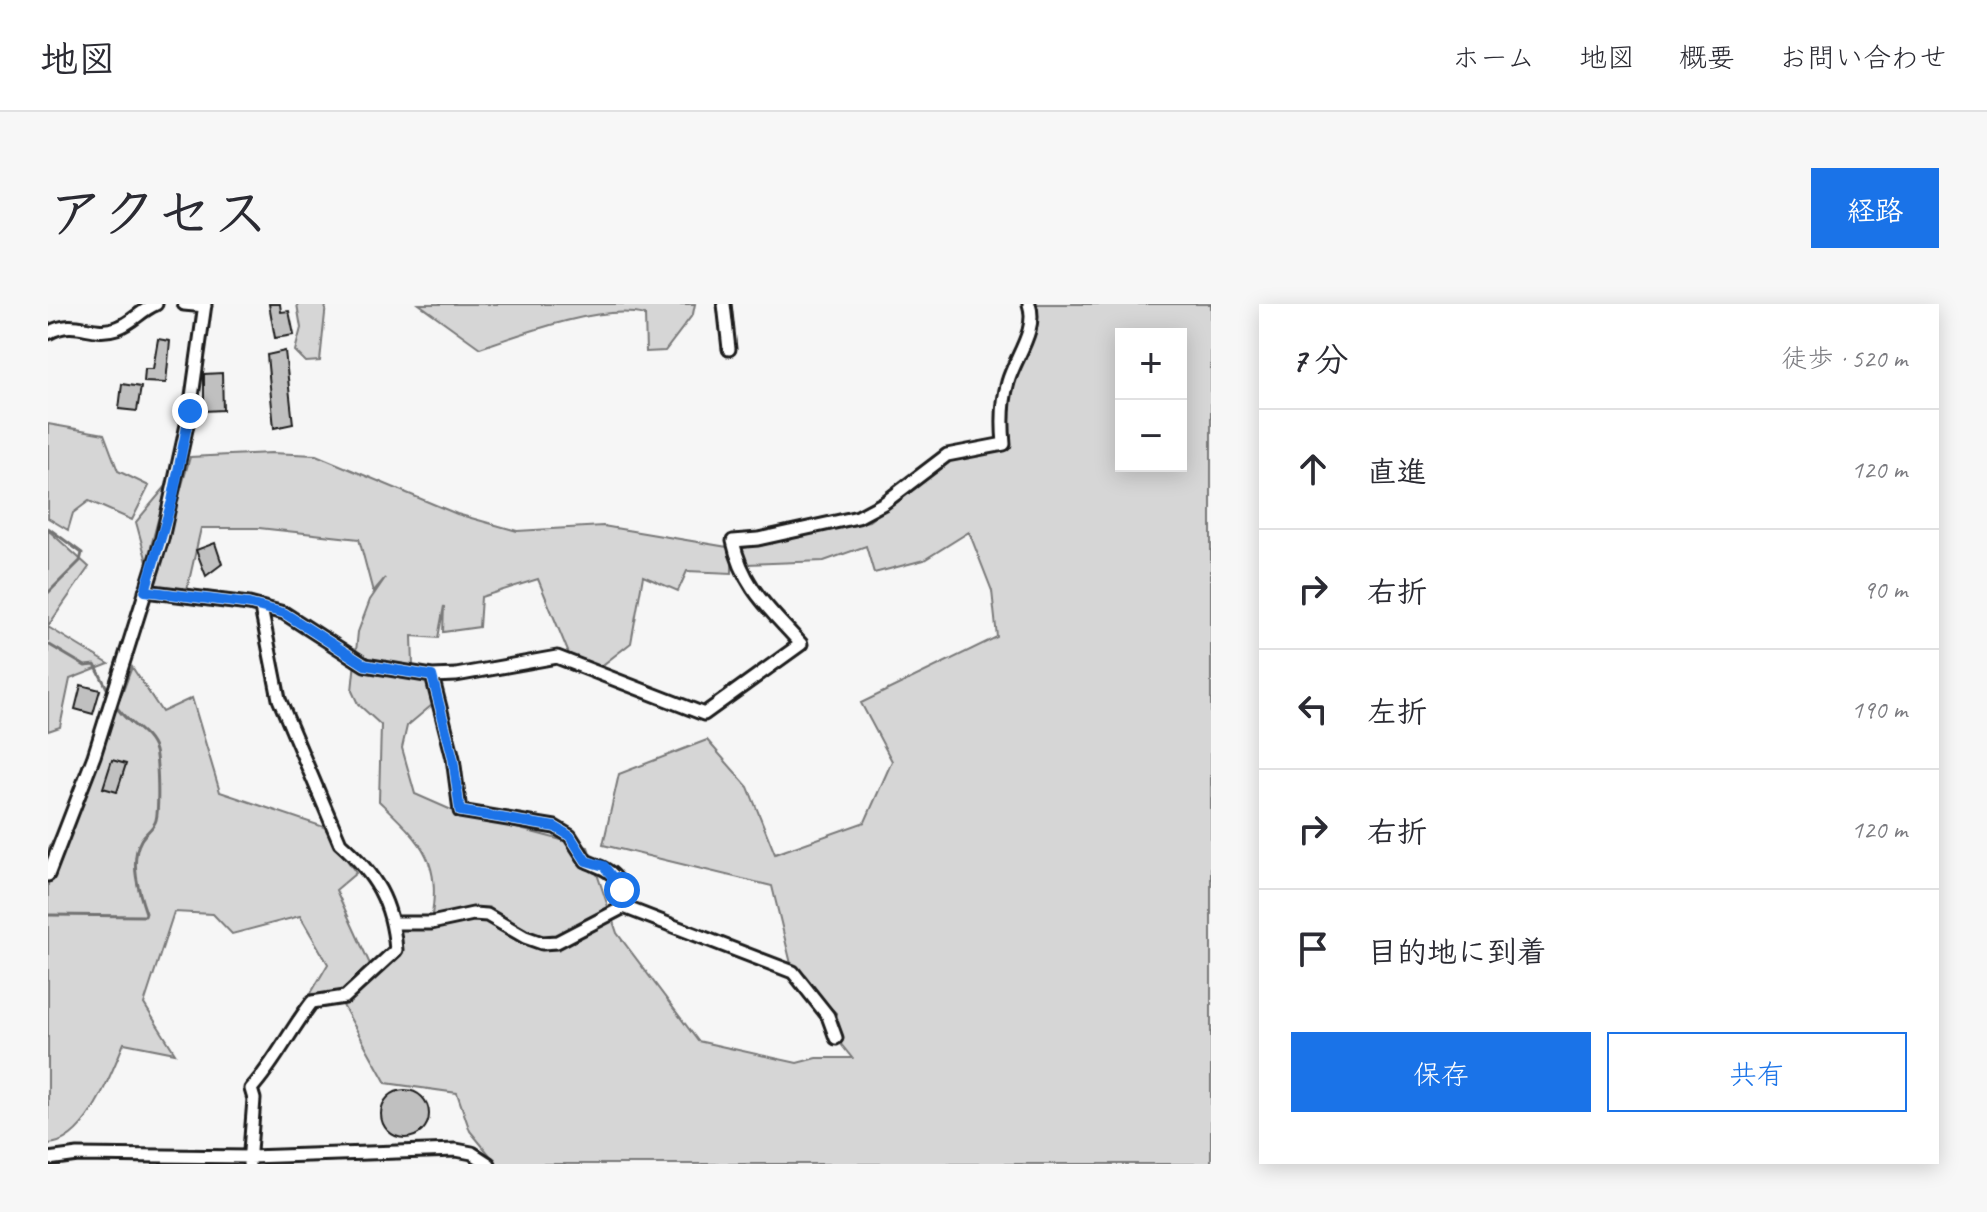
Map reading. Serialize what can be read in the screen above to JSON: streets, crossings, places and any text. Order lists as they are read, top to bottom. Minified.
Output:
{"page":{"header":"地図","nav":["ホーム","地図","概要","お問い合わせ"],"title":"アクセス","buttons":["経路",["保存","共有"]],"heading":["7 分","徒歩 · 520 m"],"map_buttons":["+","−"],"list":[["直進","120 m"],["右折","90 m"],["左折","190 m"],["右折","120 m"],"目的地に到着"]}}
